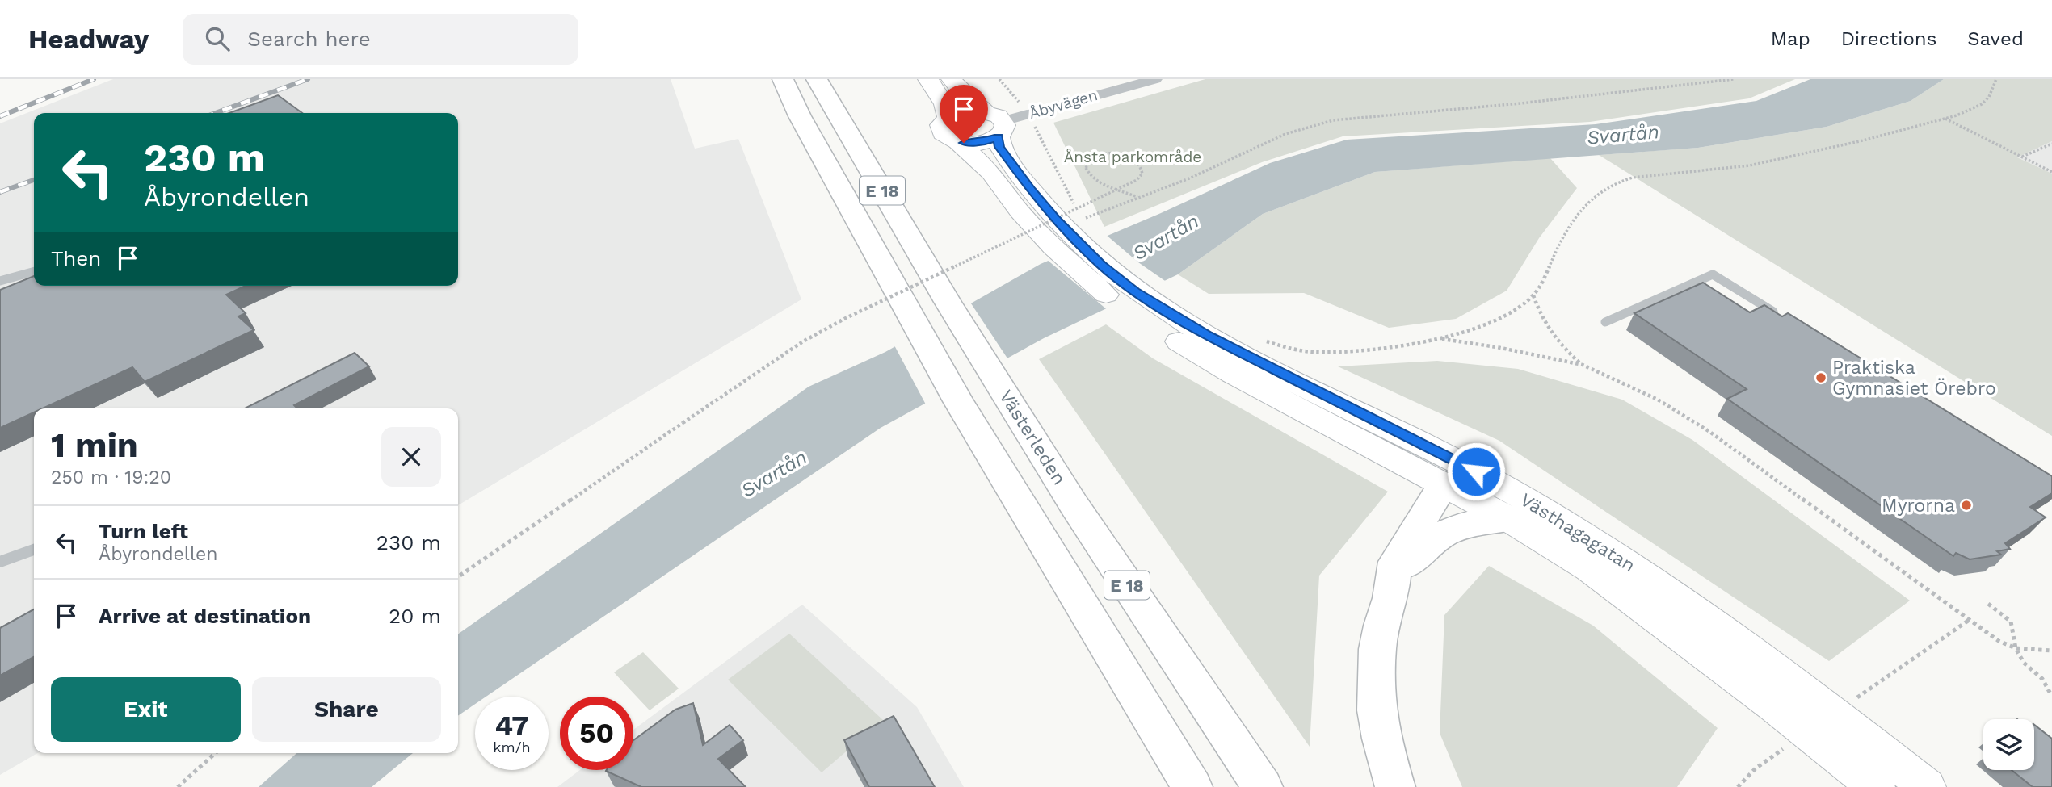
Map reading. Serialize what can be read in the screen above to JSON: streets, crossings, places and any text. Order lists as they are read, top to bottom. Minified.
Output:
{"streets":{"highway":["E 18","Västerleden"],"main road":["Västhagagatan"],"street":["Åbyvägen"]},"crossings":[["Åbyvägen","Västhagagatan"]],"water":["Svartån"],"parks":["Ånsta parkområde"],"places":["Praktiska Gymnasiet Örebro","Myrorna"],"page":{"header":"Headway","search":"Search here","nav":["Map","Directions","Saved"],"turn":["230 m","Åbyrondellen"],"then":"Then","heading":["1 min","250 m · 19:20"],"list":[{"name":"Turn left","note":"Åbyrondellen","value":"230 m"},{"name":"Arrive at destination","value":"20 m"}],"buttons":["Exit","Share"],"speed":"47 km/h","limit":"50"}}
